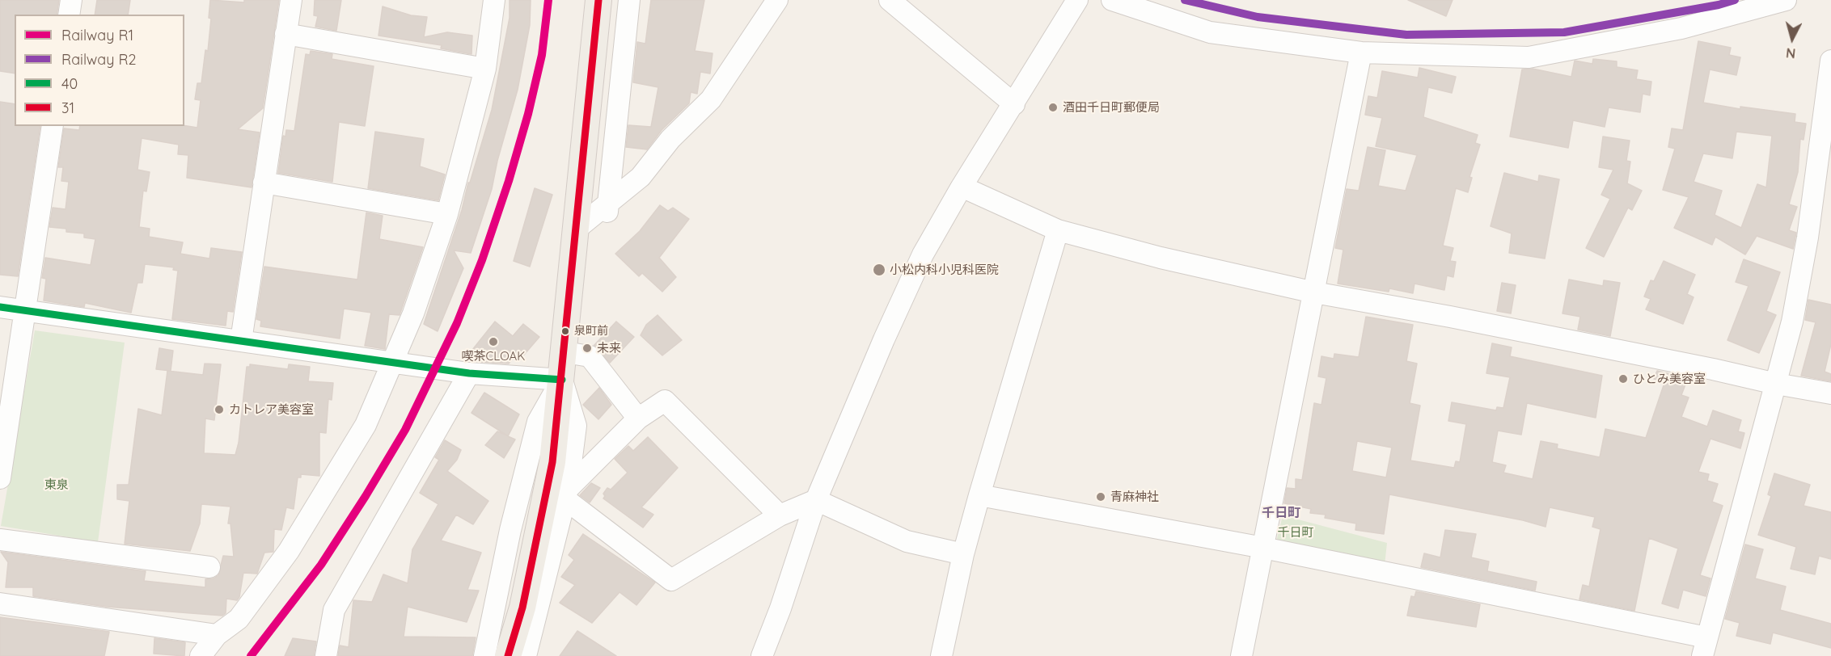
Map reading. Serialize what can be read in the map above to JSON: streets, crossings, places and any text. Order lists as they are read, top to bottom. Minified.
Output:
{"districts":["千日町"],"parks":["東泉","千日町"],"places":["酒田千日町郵便局","小松内科小児科医院","泉町前","喫茶CLOAK","未来","ひとみ美容室","カトレア美容室","青麻神社"],"lines":["rail line R1","rail line R2","transit line 31","transit line 40"],"legend":["Railway R1","Railway R2","40","31"],"north":"bottom"}
